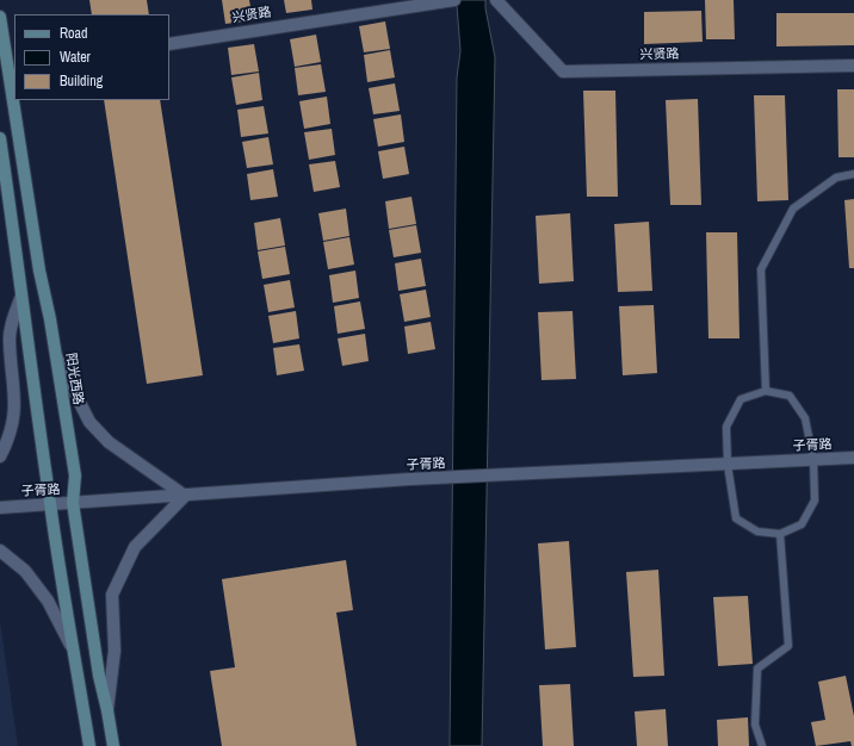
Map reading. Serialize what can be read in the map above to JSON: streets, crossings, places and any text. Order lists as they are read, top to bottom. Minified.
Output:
{"streets":{"main road":["阳光西路"],"street":["兴贤路","子胥路"]},"crossings":[["阳光西路","子胥路"]],"legend":["Road","Water","Building"]}
